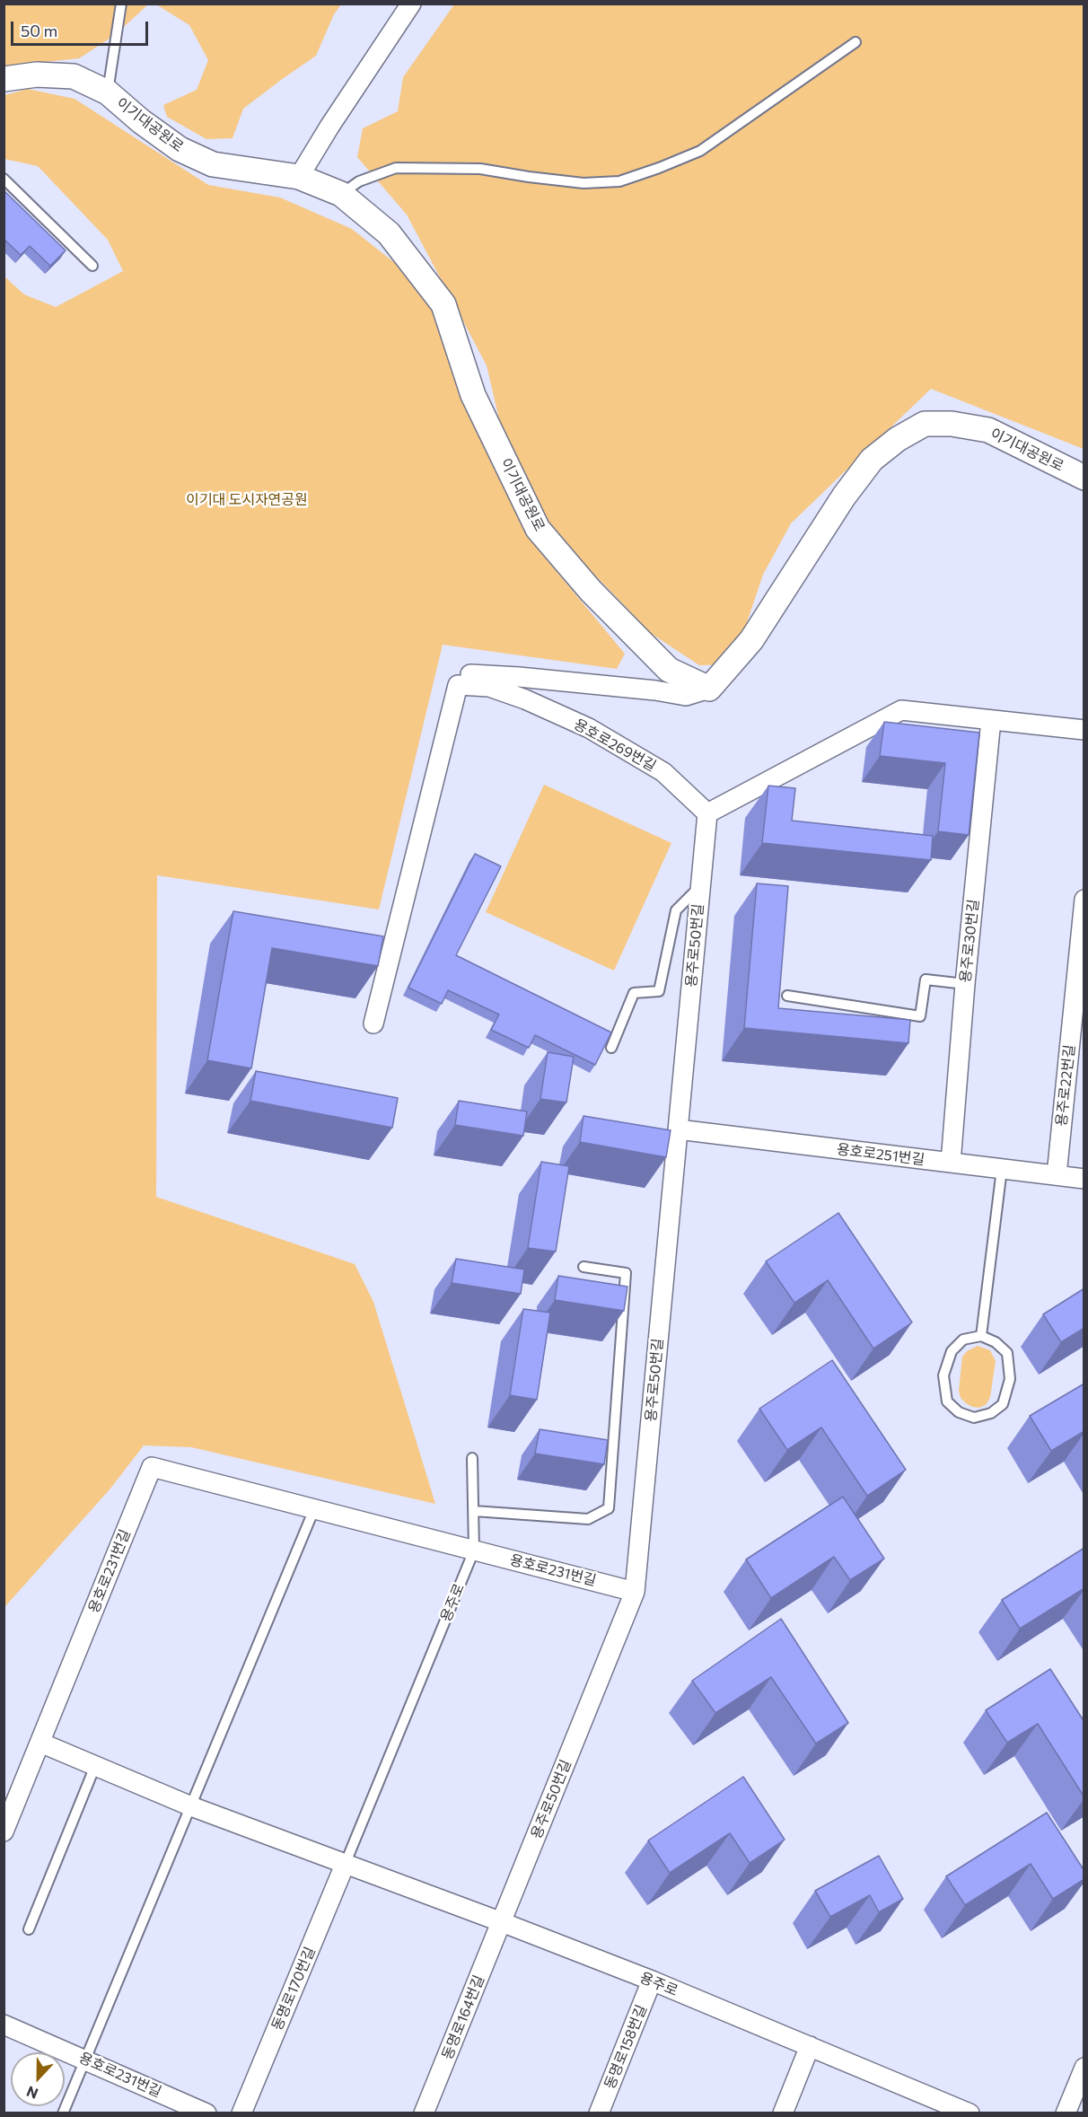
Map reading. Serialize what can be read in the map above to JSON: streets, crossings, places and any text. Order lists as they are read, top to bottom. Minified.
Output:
{"streets":{"street":["이기대공원로","용호로269번길","용주로30번길","용주로50번길","용주로22번길","용호로251번길","용호로231번길","용주로","동명로170번길","동명로164번길","동명로158번길"]},"crossings":[["용호로269번길","용주로50번길"],["용주로30번길","용호로251번길"],["용주로50번길","용호로251번길"],["용주로50번길","용호로231번길"],["용주로50번길","용주로"],["용주로50번길","동명로164번길"],["용주로22번길","용호로251번길"],["용호로231번길","용주로"],["용주로","동명로170번길"],["용주로","동명로164번길"],["용주로","동명로158번길"]],"parks":["이기대 도시자연공원"],"scale_bar":"50 m","north":"bottom"}
